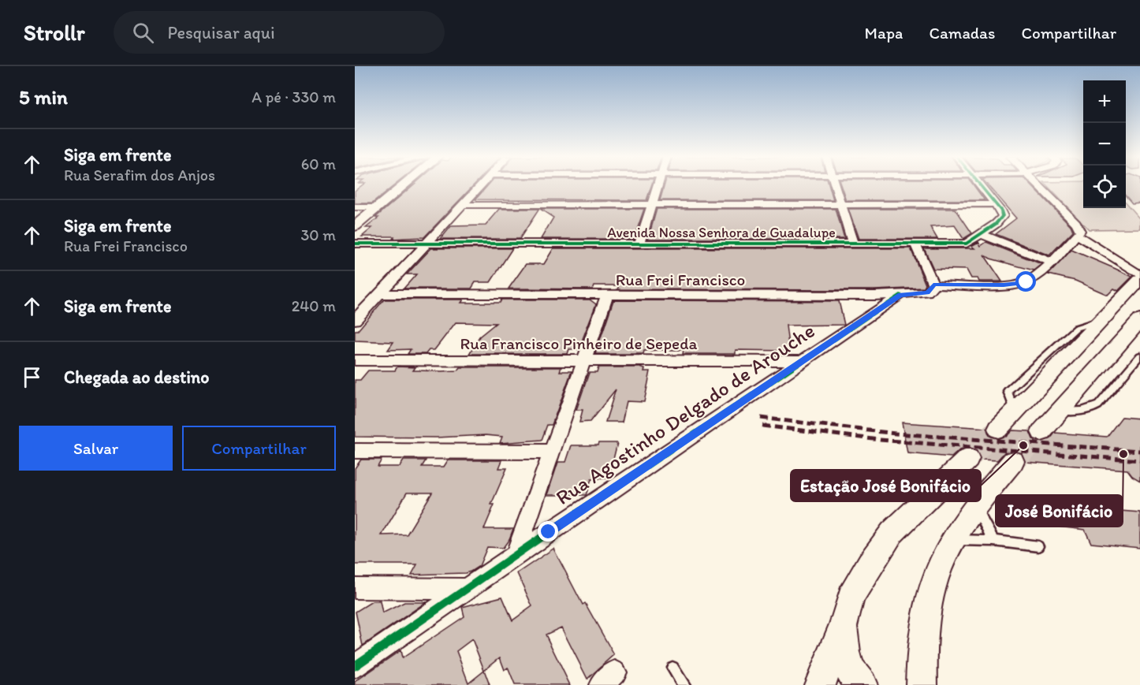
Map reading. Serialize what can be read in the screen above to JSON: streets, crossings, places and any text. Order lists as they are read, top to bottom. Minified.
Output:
{"streets":{"street":["Avenida Nossa Senhora de Guadalupe","Rua Frei Francisco","Rua Francisco Pinheiro de Sepeda","Rua Agostinho Delgado de Arouche"]},"crossings":[["Rua Frei Francisco","Rua Agostinho Delgado de Arouche"],["Rua Francisco Pinheiro de Sepeda","Rua Agostinho Delgado de Arouche"]],"places":["Estação José Bonifácio","José Bonifácio"],"page":{"header":"Strollr","search":"Pesquisar aqui","nav":["Mapa","Camadas","Compartilhar"],"heading":["5 min","A pé · 330 m"],"map_buttons":["+","−"],"list":[["Siga em frente","Rua Serafim dos Anjos","60 m"],["Siga em frente","Rua Frei Francisco","30 m"],["Siga em frente","240 m"],"Chegada ao destino"],"buttons":["Salvar","Compartilhar"]}}
